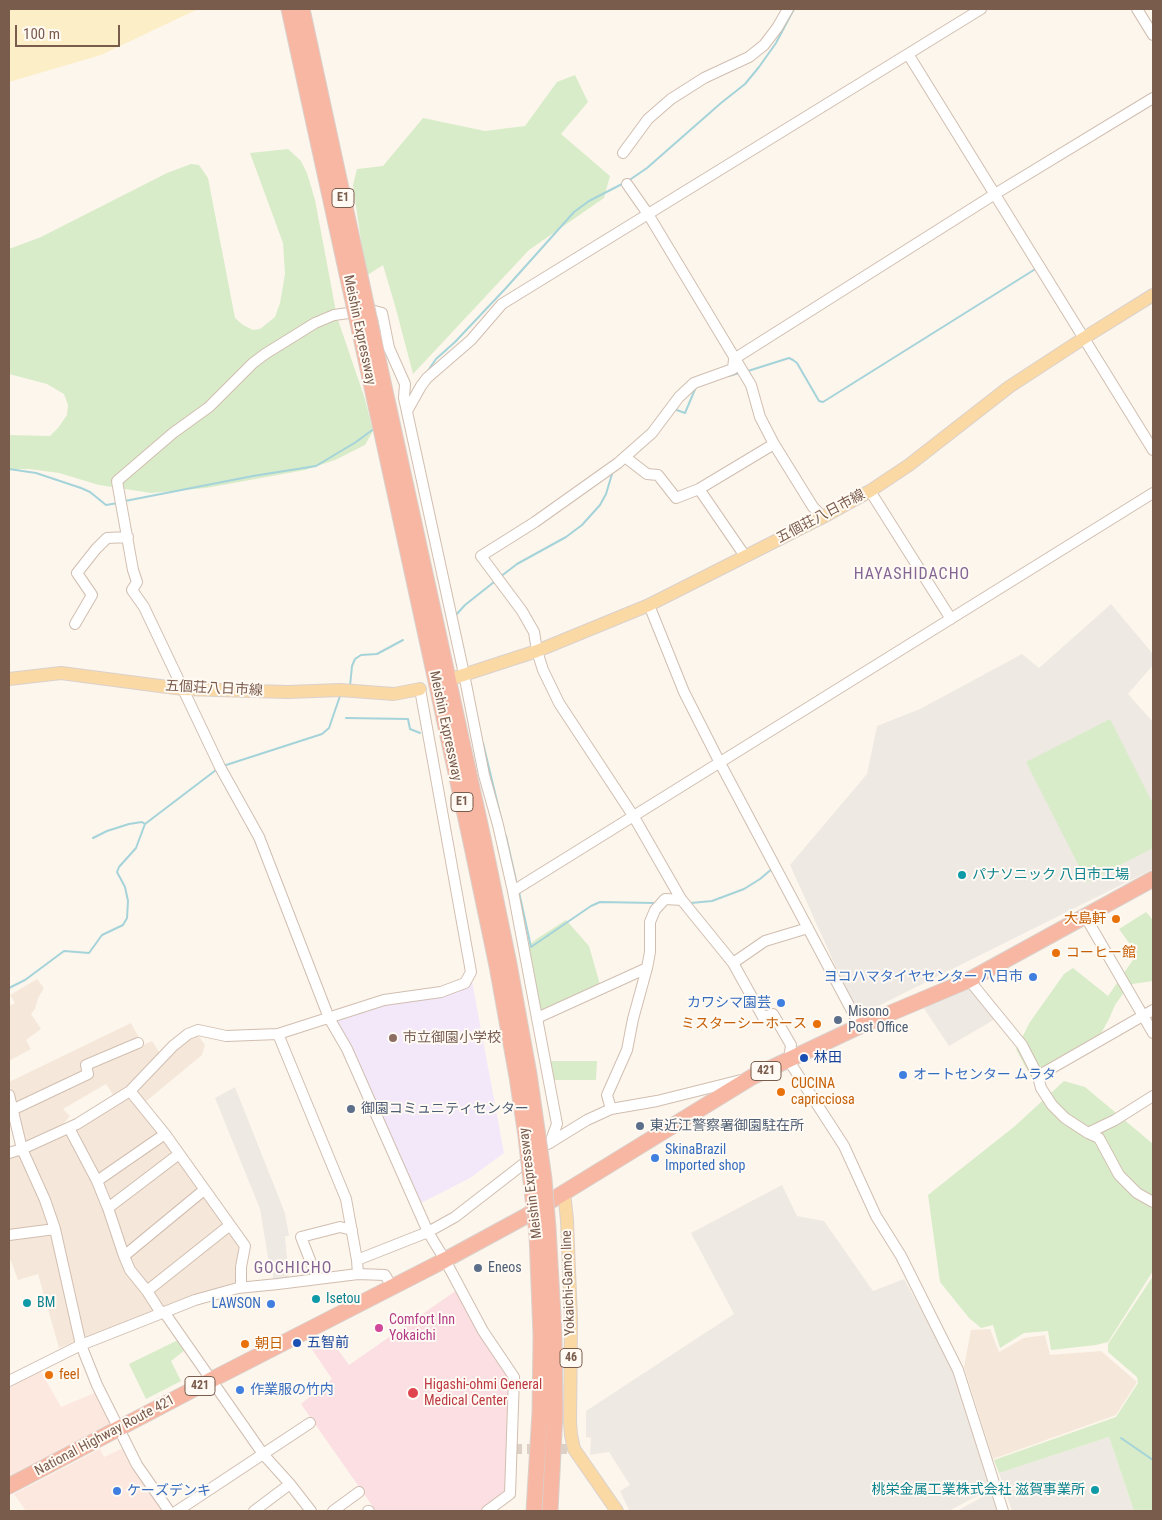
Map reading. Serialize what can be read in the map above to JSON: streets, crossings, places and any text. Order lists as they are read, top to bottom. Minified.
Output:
{"streets":{"highway":["E1","Meishin Expressway","421","National Highway Route 421"],"main road":["五個荘八日市線","Yokaichi-Gamo line","46"]},"crossings":[["Yokaichi-Gamo line","National Highway Route 421"]],"districts":["HAYASHIDACHO","GOCHICHO"],"places":["パナソニック 八日市工場","大島軒","コーヒー館","ヨコハマタイヤセンター 八日市","カワシマ園芸","Misono Post Office","ミスターシーホース","市立御園小学校","林田","オートセンター ムラタ","CUCINA capricciosa","御園コミュニティセンター","東近江警察署御園駐在所","SkinaBrazil Imported shop","Eneos","Isetou","BM","LAWSON","Comfort Inn Yokaichi","五智前","朝日","feel","作業服の竹内","Higashi-ohmi General Medical Center","桃栄金属工業株式会社 滋賀事業所","ケーズデンキ"],"scale_bar":"100 m"}
